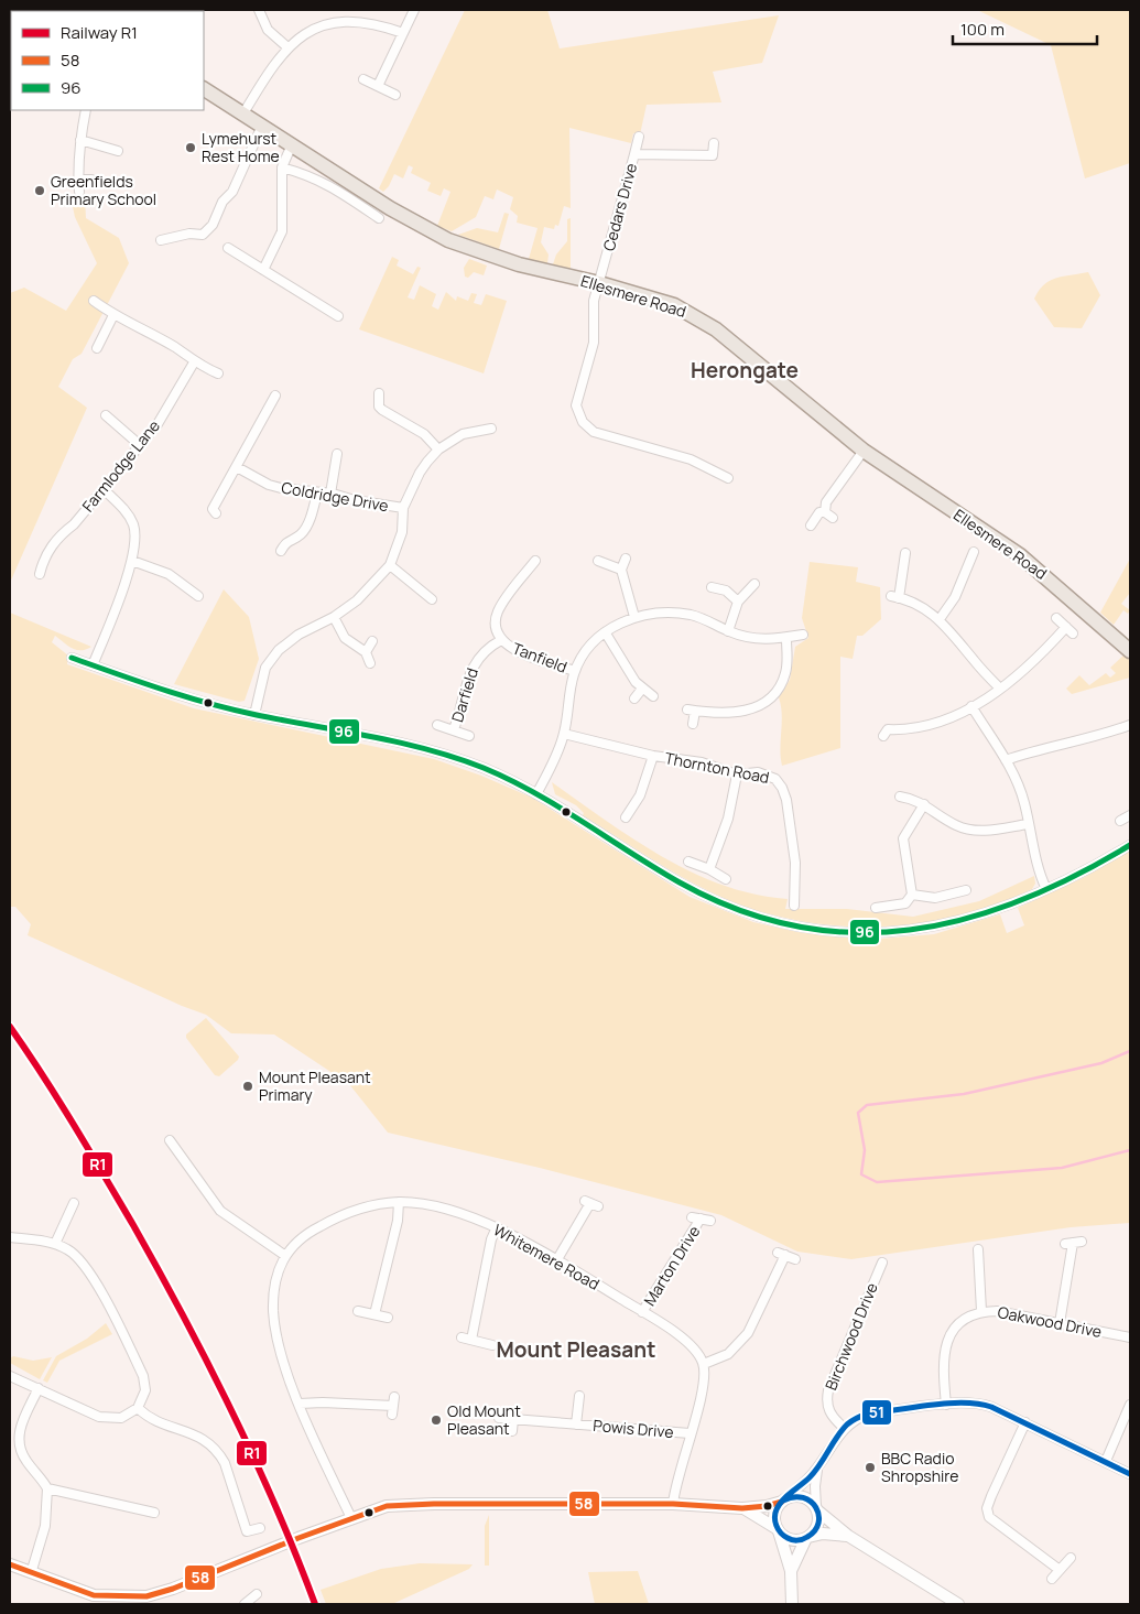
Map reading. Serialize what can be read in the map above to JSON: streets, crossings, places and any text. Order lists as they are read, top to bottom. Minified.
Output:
{"streets":{"main road":["Ellesmere Road"],"street":["Cedars Drive","Farmlodge Lane","Coldridge Drive","Tanfield","Darfield","Thornton Road","Whitemere Road","Marton Drive","Oakwood Drive","Birchwood Drive","Powis Drive"]},"crossings":[["Cedars Drive","Ellesmere Road"],["Tanfield","Darfield"],["Whitemere Road","Marton Drive"]],"districts":["Herongate","Mount Pleasant"],"places":["Lymehurst Rest Home","Greenfields Primary School","Mount Pleasant Primary","Old Mount Pleasant","BBC Radio Shropshire"],"lines":["transit line 96","rail line R1","transit line 51","transit line 58"],"legend":["Railway R1","58","96"],"scale_bar":"100 m"}
